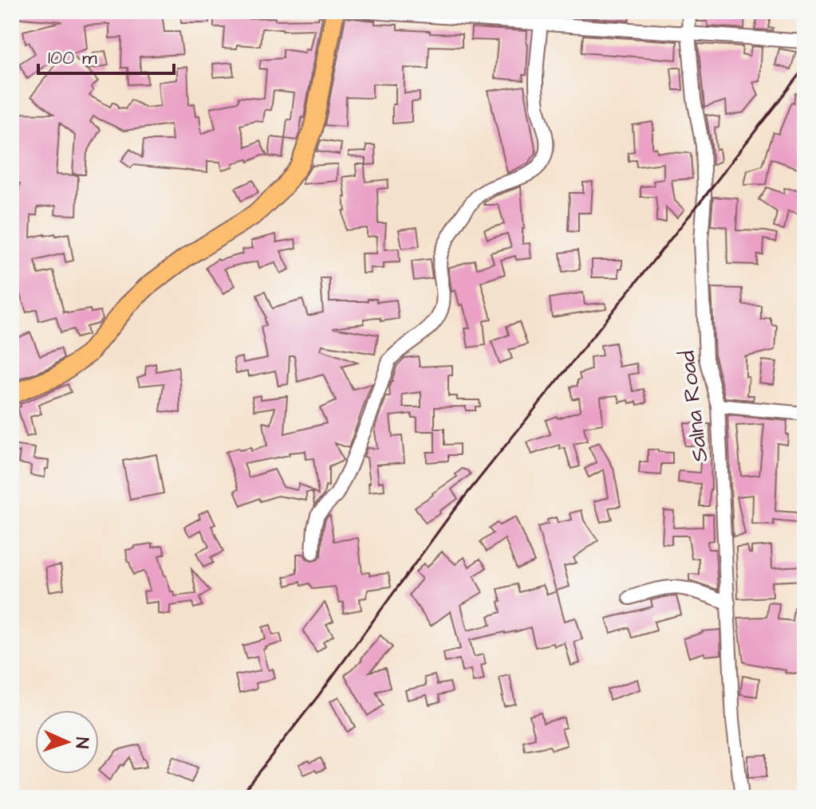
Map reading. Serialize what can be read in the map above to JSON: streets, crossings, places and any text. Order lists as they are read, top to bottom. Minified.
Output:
{"streets":{"street":["Salna Road"]},"scale_bar":"100 m","north":"right"}
